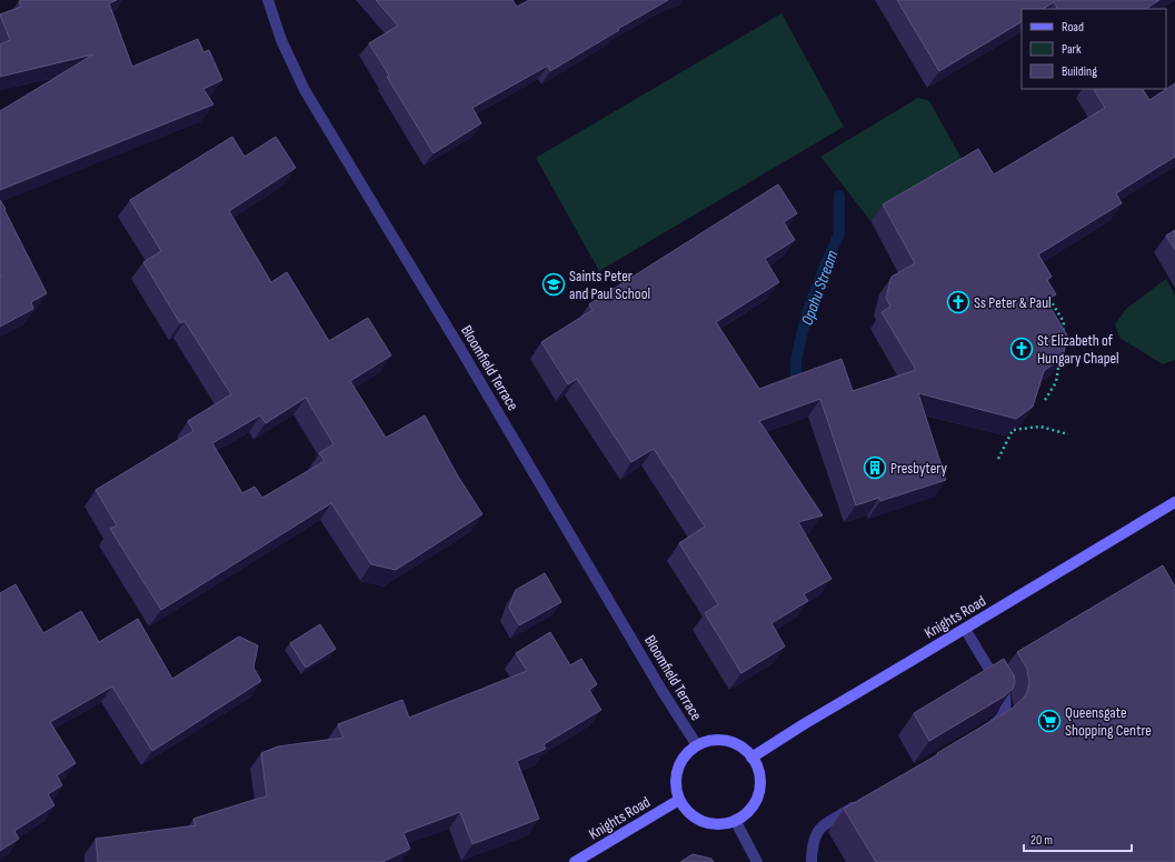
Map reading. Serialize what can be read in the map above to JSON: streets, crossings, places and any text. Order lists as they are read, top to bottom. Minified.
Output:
{"streets":{"main road":["Knights Road"],"street":["Bloomfield Terrace"]},"crossings":[["Bloomfield Terrace","Knights Road"]],"water":["Opahu Stream"],"places":{"school or university":["Saints Peter and Paul School"],"church":["Ss Peter & Paul","St Elizabeth of Hungary Chapel"],"building":["Presbytery"],"supermarket":["Queensgate Shopping Centre"]},"legend":["Road","Park","Building"],"scale_bar":"20 m"}
